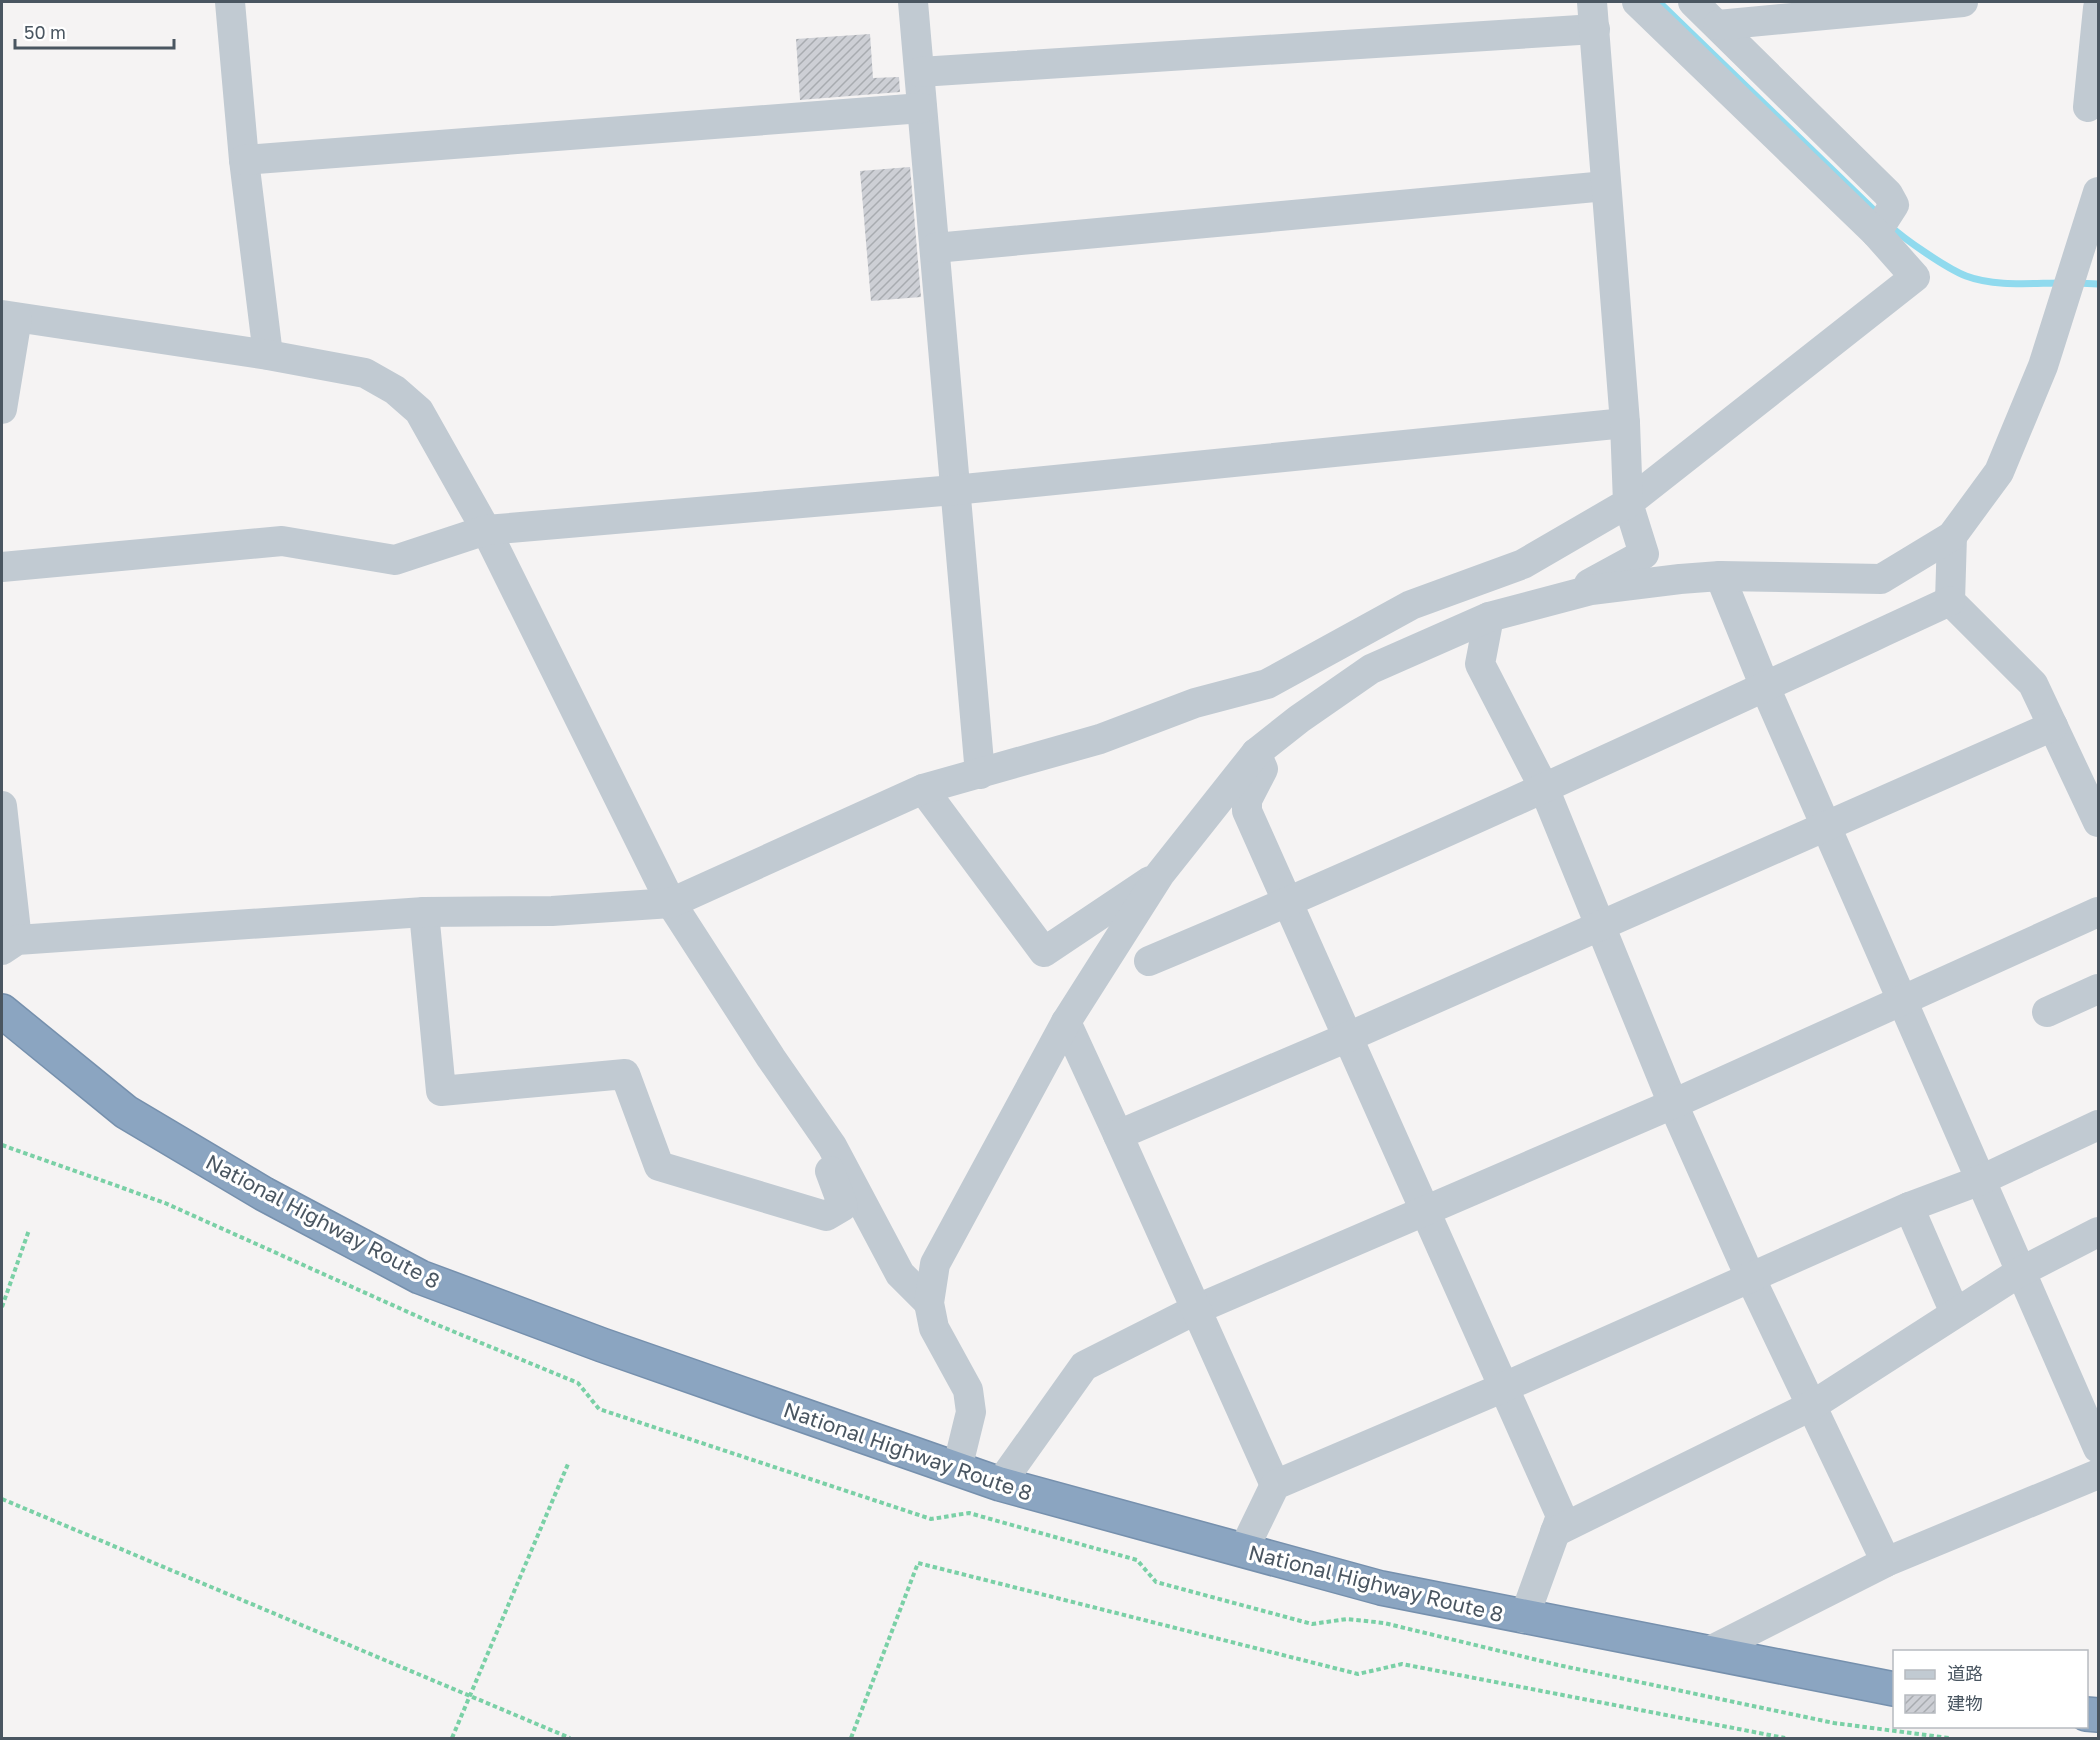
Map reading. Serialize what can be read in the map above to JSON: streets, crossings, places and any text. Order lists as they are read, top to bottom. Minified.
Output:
{"streets":{"highway":["National Highway Route 8"]},"legend":["道路","建物"],"scale_bar":"50 m"}
